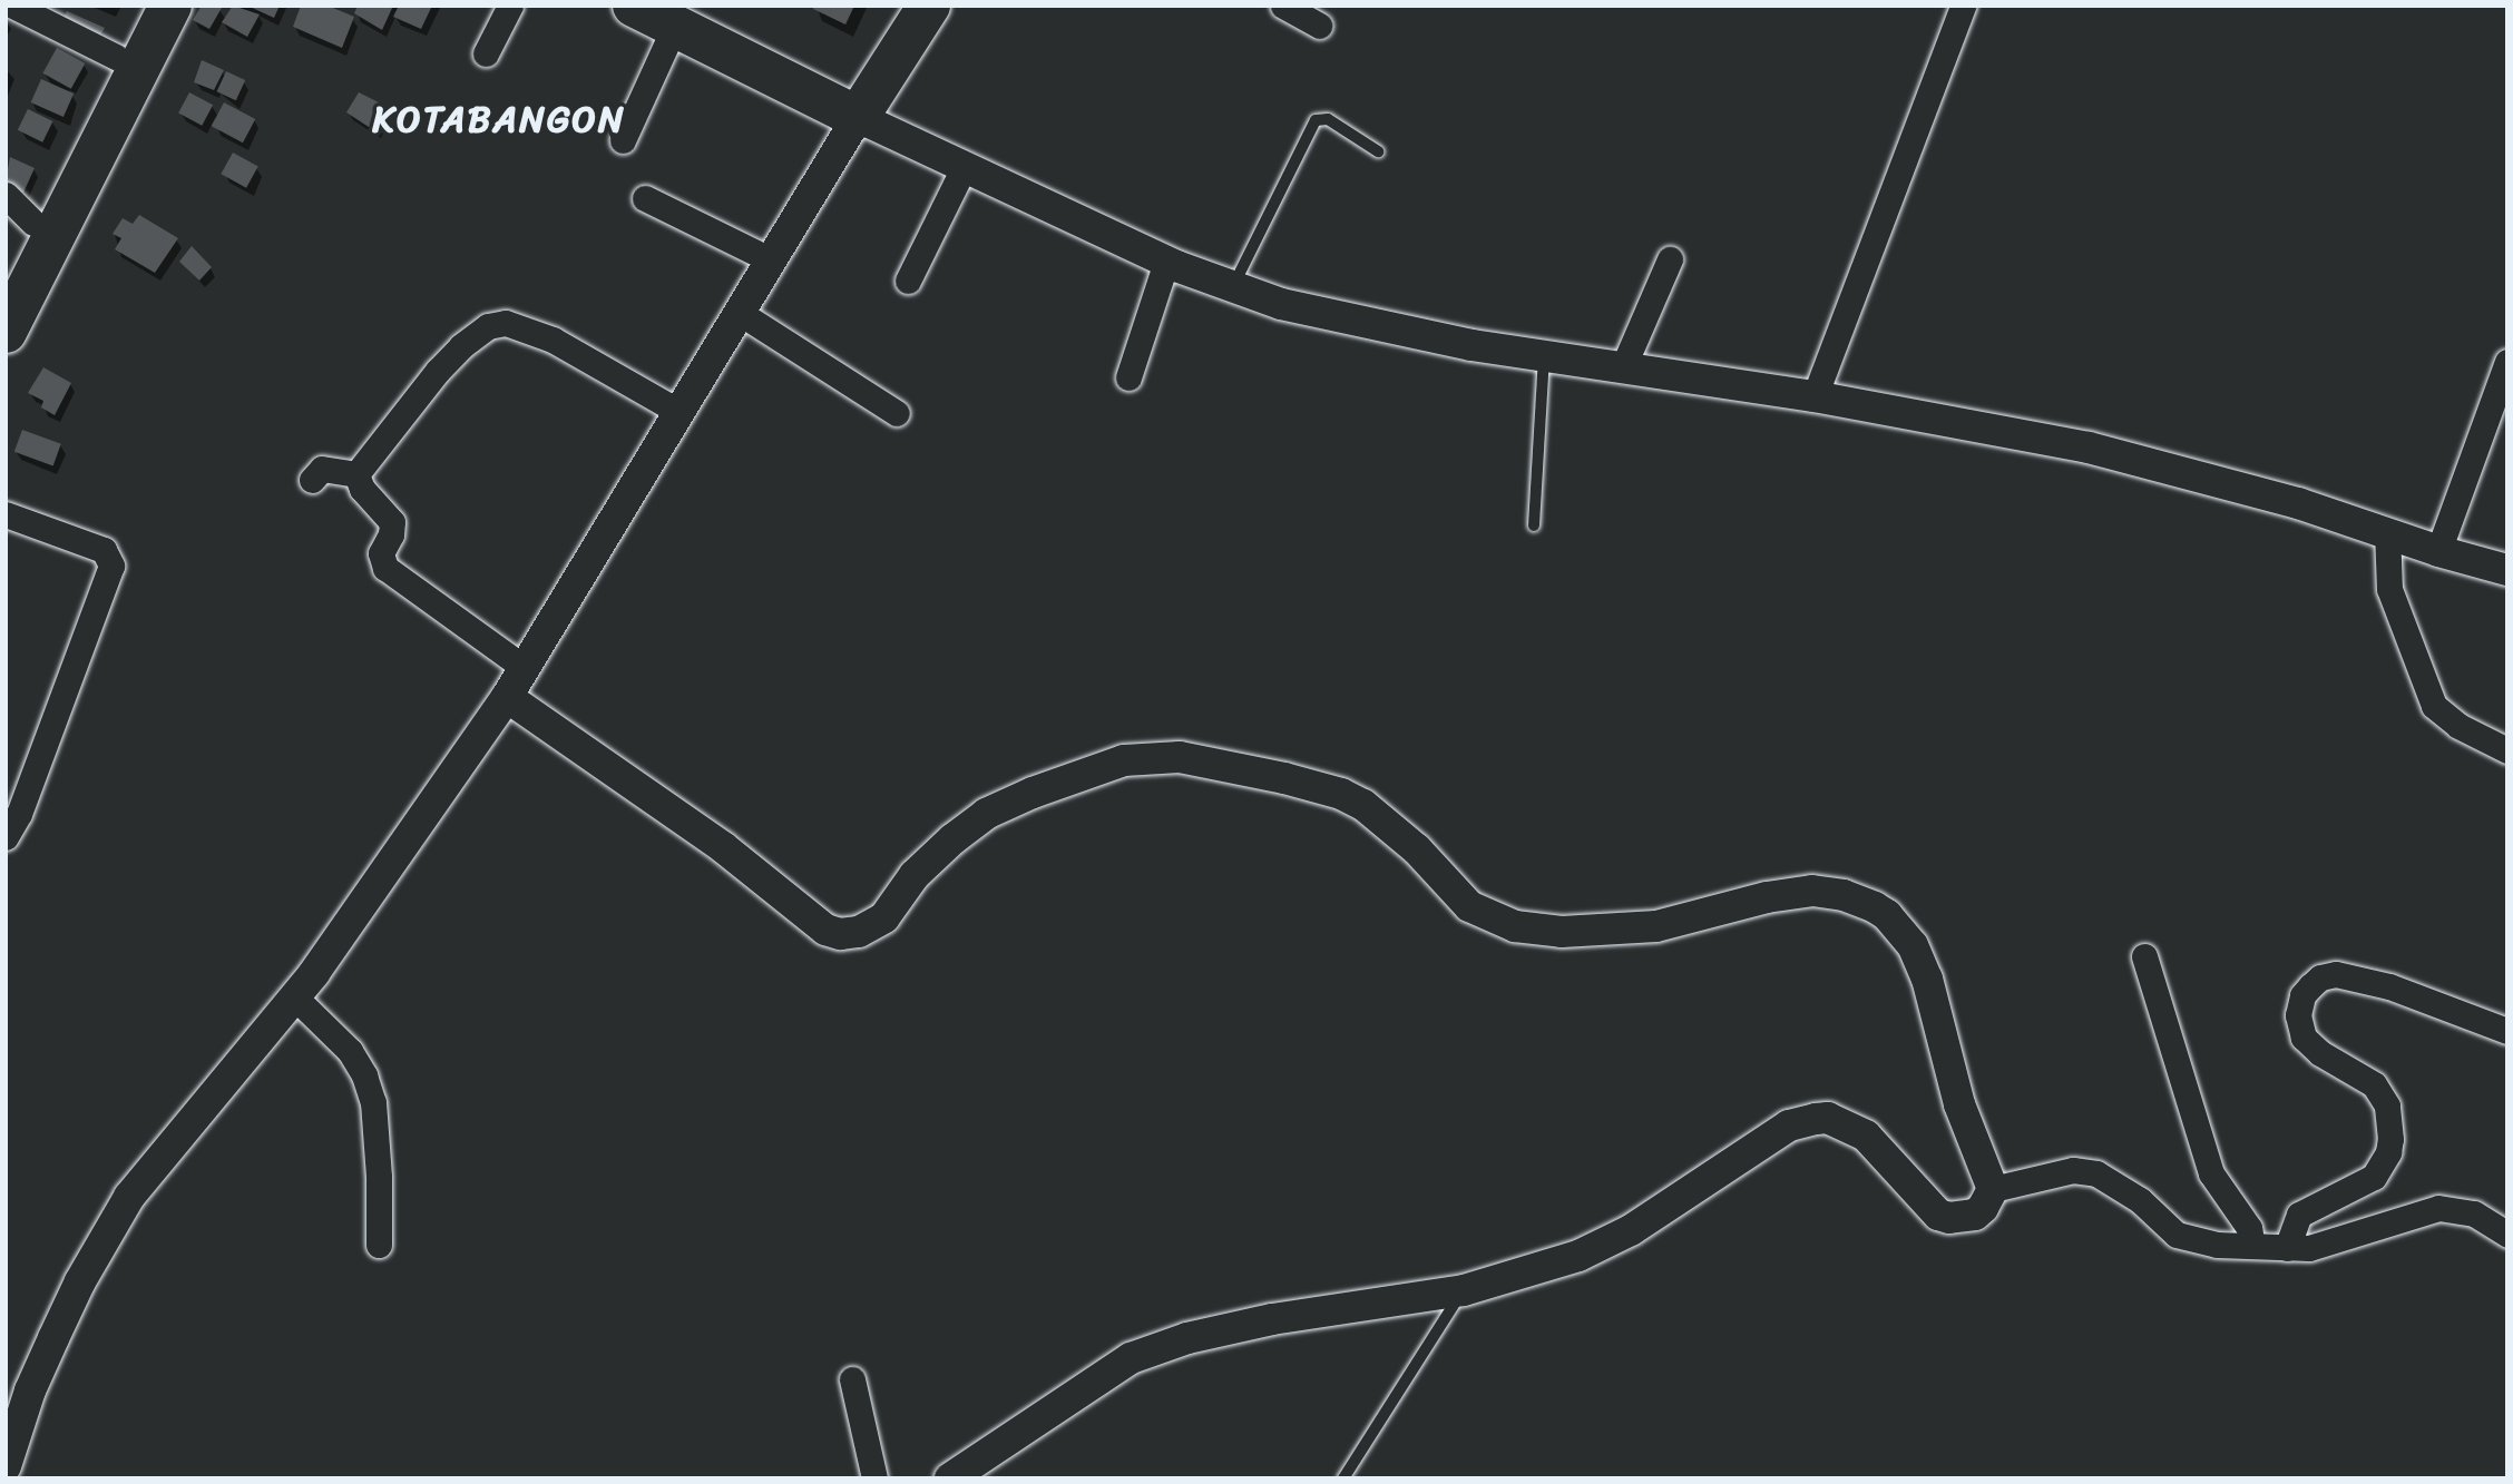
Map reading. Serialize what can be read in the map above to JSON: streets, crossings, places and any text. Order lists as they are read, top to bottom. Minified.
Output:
{"districts":["KOTABANGON"]}
